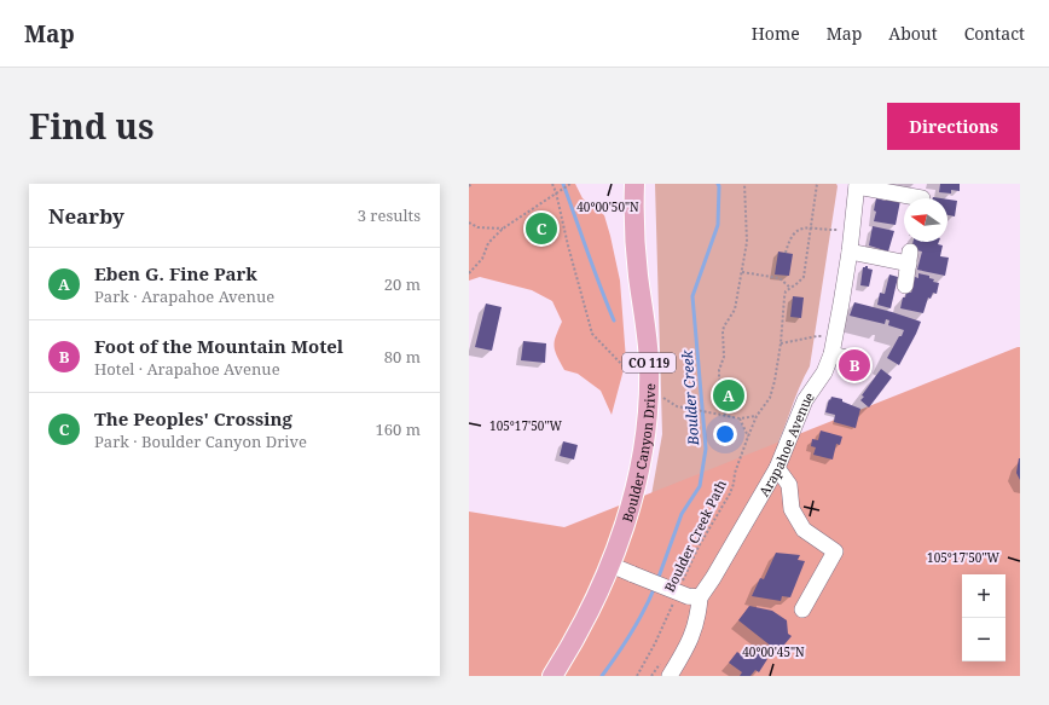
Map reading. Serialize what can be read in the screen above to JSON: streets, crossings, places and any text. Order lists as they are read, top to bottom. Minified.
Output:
{"streets":{"main road":["CO 119","Boulder Canyon Drive"],"street":["Arapahoe Avenue"],"path":["Boulder Creek Path"]},"crossings":[["Arapahoe Avenue","Boulder Creek Path"]],"water":["Boulder Creek"],"north":"left","page":{"header":"Map","nav":["Home","Map","About","Contact"],"title":"Find us","buttons":"Directions","heading":["Nearby","3 results"],"pins":["C","B","A"],"list":[{"mark":"A","name":"Eben G. Fine Park","note":"Park · Arapahoe Avenue","value":"20 m"},{"mark":"B","name":"Foot of the Mountain Motel","note":"Hotel · Arapahoe Avenue","value":"80 m"},{"mark":"C","name":"The Peoples' Crossing","note":"Park · Boulder Canyon Drive","value":"160 m"}],"map_buttons":["+","−"]},"coordinates":["40°00'50\"N","105°17'50\"W","40°00'45\"N"]}
